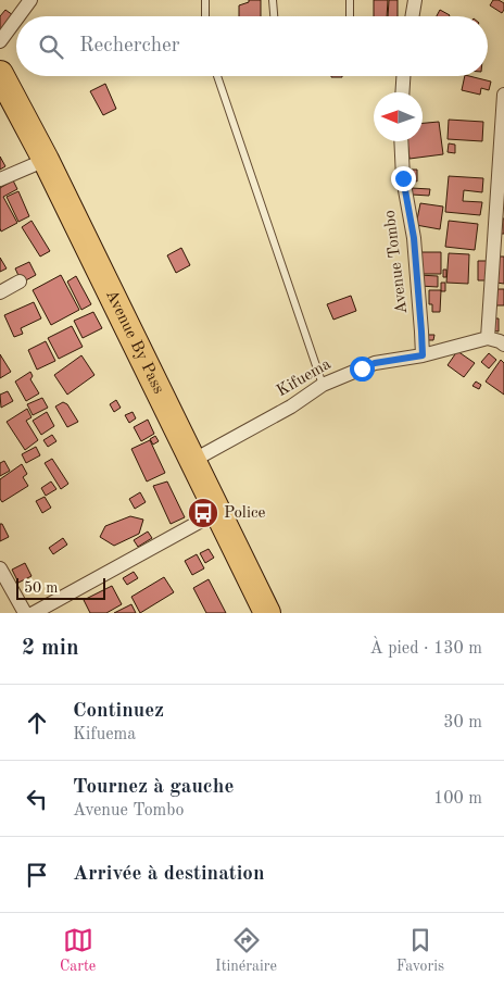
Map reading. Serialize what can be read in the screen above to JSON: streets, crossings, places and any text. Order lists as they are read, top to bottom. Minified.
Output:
{"streets":{"highway":["Avenue By Pass"],"street":["Avenue Tombo","Kifuema"]},"crossings":[["Avenue Tombo","Kifuema"],["Avenue By Pass","Kifuema"]],"places":{"bus stop":["Police"]},"scale_bar":"50 m","north":"left","page":{"search":"Rechercher","scale":"50 m","heading":["2 min","À pied · 130 m"],"list":[["Continuez","Kifuema","30 m"],["Tournez à gauche","Avenue Tombo","100 m"],"Arrivée à destination"],"nav":["Carte","Itinéraire","Favoris"]}}
